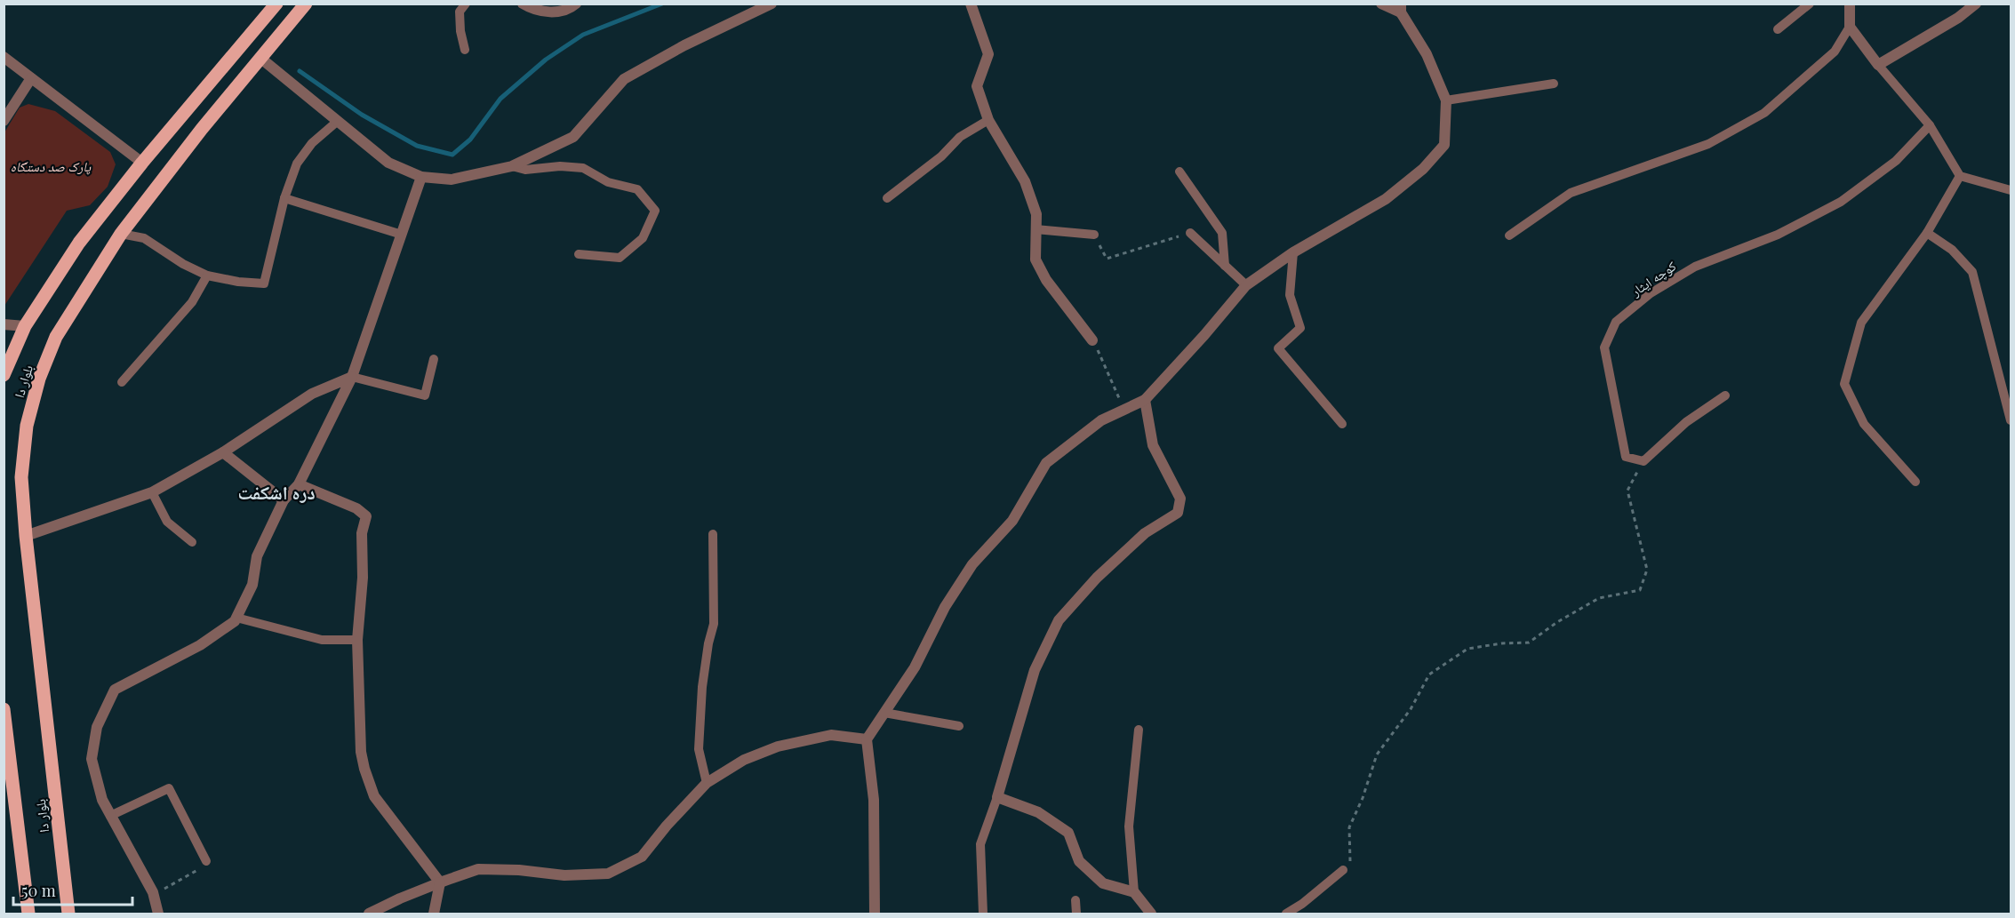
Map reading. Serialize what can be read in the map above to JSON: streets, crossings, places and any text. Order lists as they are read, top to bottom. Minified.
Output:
{"streets":{"main road":["بلوار دا"],"lane":["کوچه ایثار"]},"districts":["دره اشکفت"],"parks":["پارک صد دستگاه"],"scale_bar":"50 m"}
